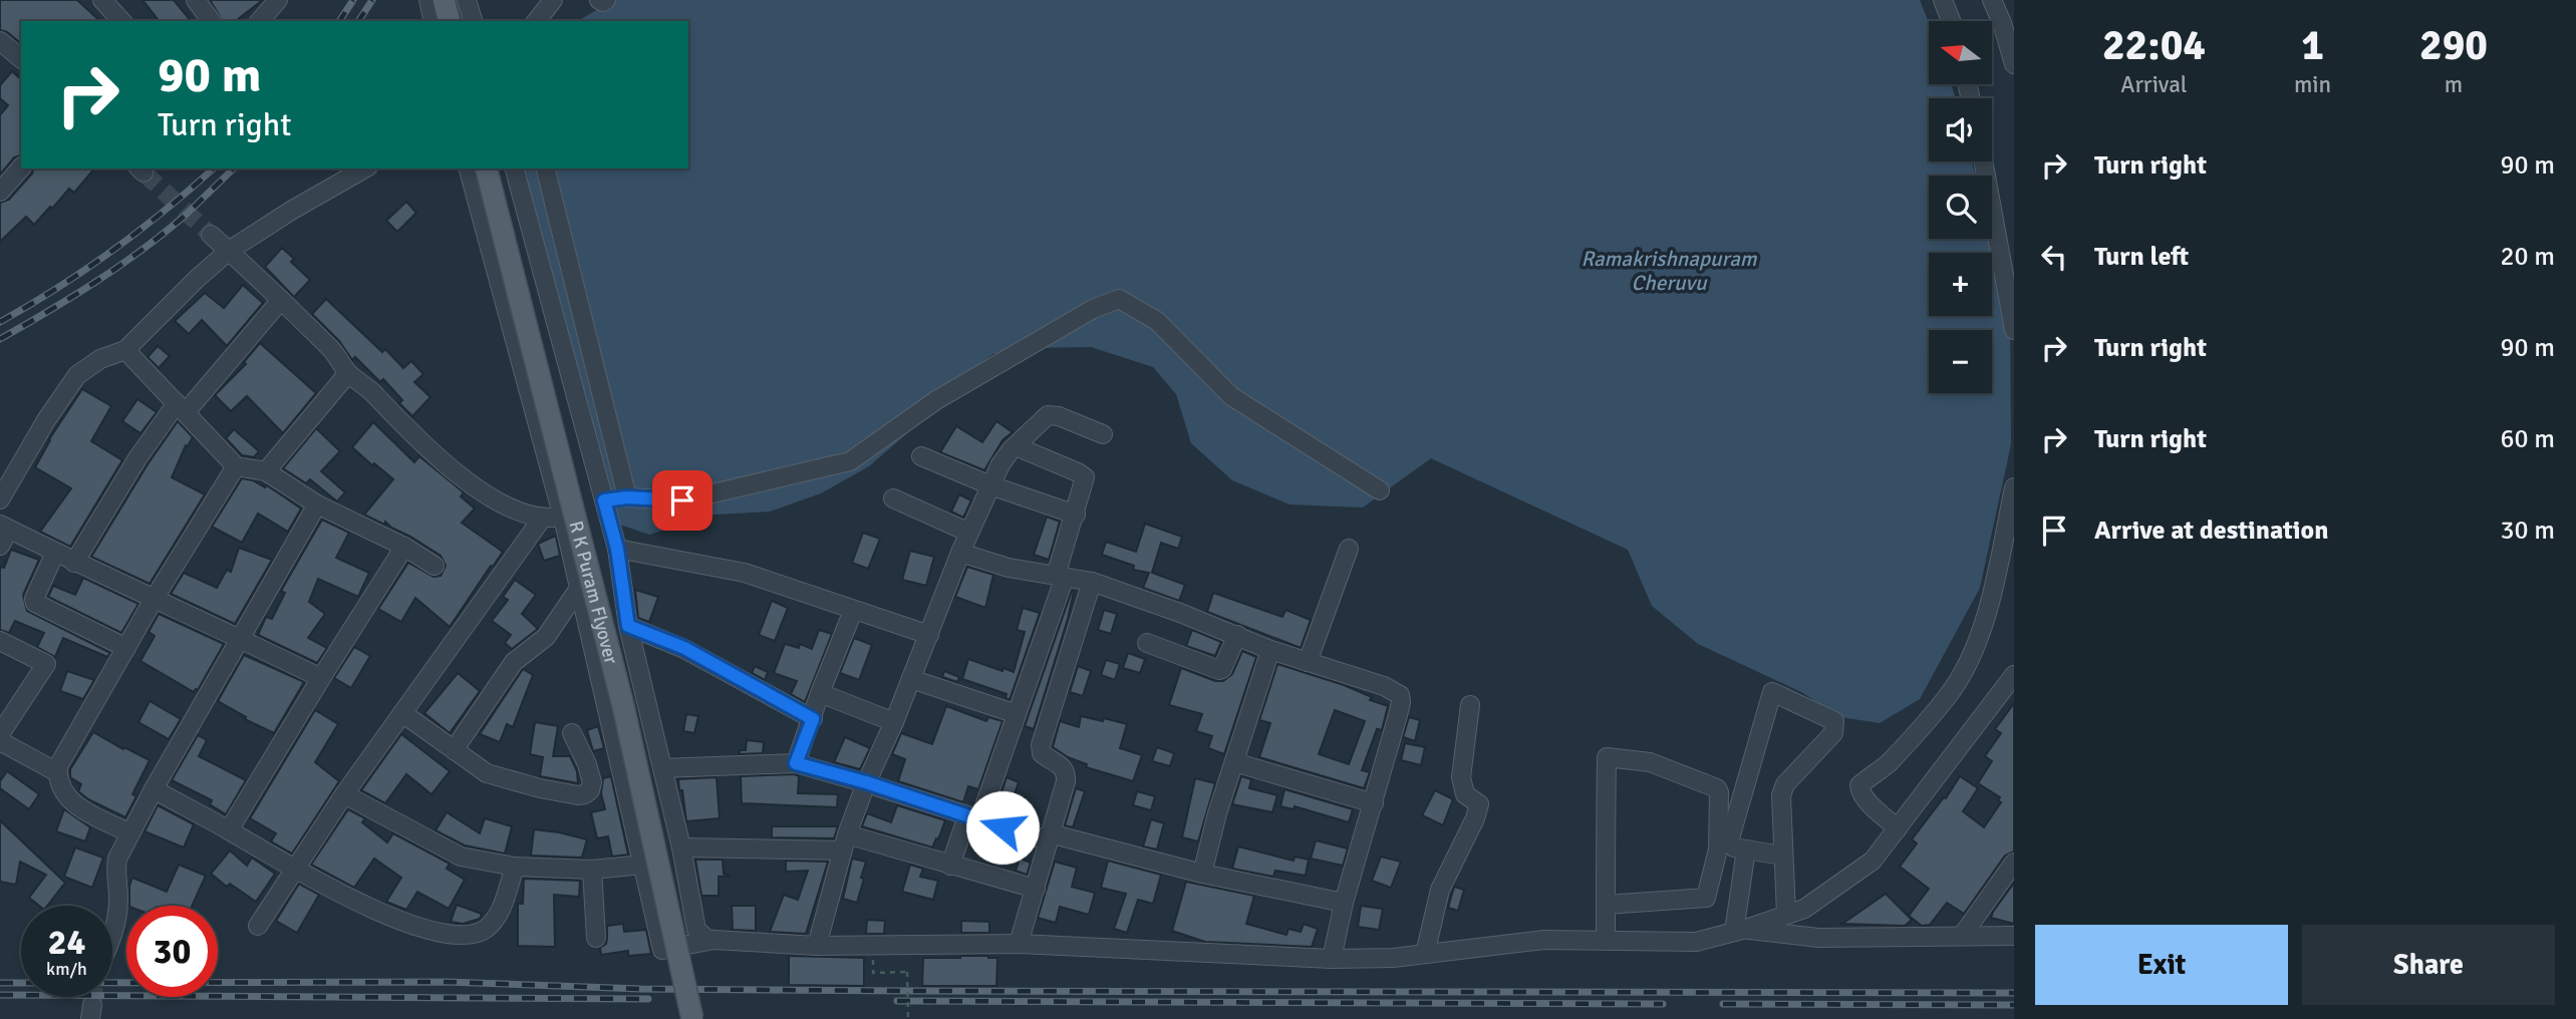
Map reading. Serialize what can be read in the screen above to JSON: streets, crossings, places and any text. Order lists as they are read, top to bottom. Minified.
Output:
{"streets":{"main road":["R K Puram Flyover"]},"water":["Ramakrishnapuram Cheruvu"],"north":"left","page":{"eta":["22:04","Arrival","1","min","290","m"],"map_buttons":["+","−"],"turn":["90 m","Turn right"],"list":[{"name":"Turn right","value":"90 m"},{"name":"Turn left","value":"20 m"},{"name":"Turn right","value":"90 m"},{"name":"Turn right","value":"60 m"},{"name":"Arrive at destination","value":"30 m"}],"speed":"24 km/h","limit":"30","buttons":["Exit","Share"]}}
